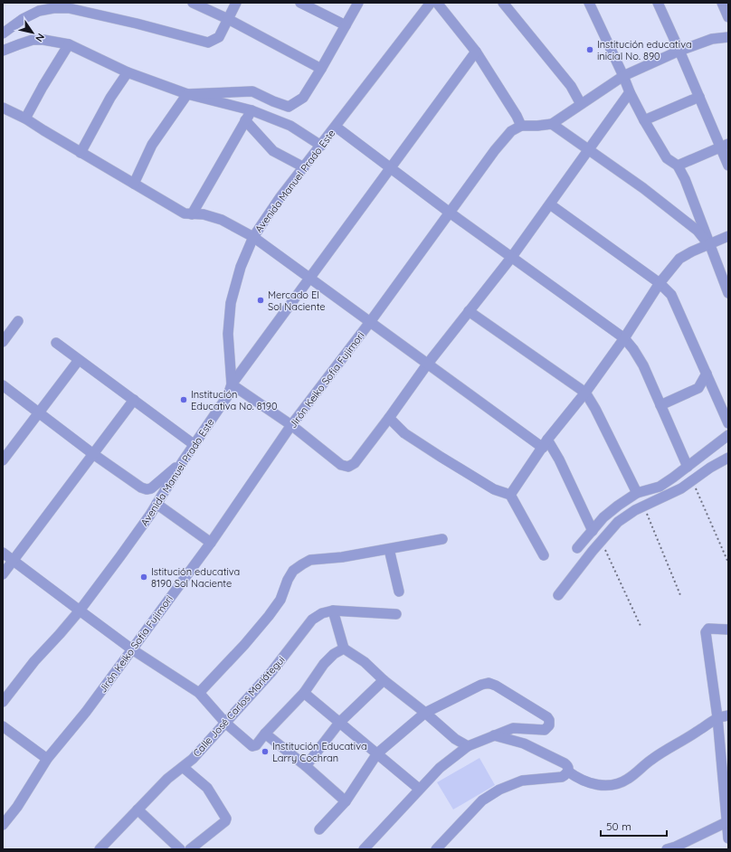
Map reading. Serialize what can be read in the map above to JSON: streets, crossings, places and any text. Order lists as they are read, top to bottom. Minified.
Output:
{"streets":{"street":["Avenida Manuel Prado Este","Jirón Keiko Sofia Fujimori","Calle José Carlos Mariátegui"]},"places":["Institución educativa inicial No. 890","Mercado El Sol Naciente","Institución Educativa No. 8190","Istitución educativa 8190 Sol Naciente","Institución Educativa Larry Cochran"],"scale_bar":"50 m","north":"bottom right"}
